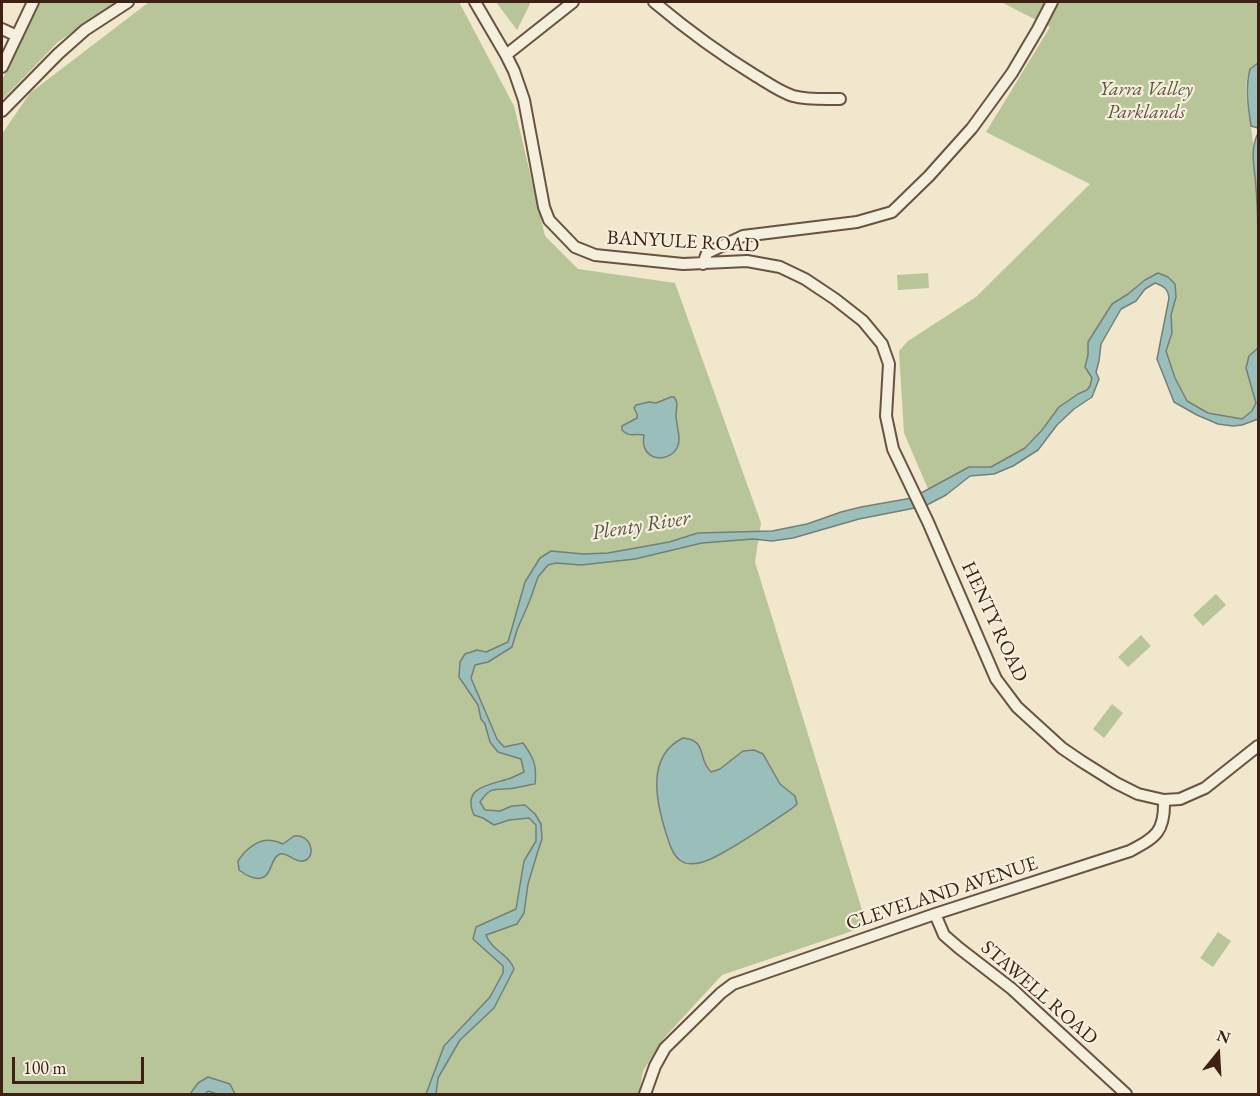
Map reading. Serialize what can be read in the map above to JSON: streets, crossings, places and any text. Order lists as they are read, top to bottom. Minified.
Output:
{"streets":{"street":["BANYULE ROAD","HENTY ROAD","CLEVELAND AVENUE","STAWELL ROAD"]},"crossings":[["BANYULE ROAD","HENTY ROAD"],["HENTY ROAD","CLEVELAND AVENUE"],["CLEVELAND AVENUE","STAWELL ROAD"]],"water":["Plenty River"],"parks":["Yarra Valley Parklands"],"scale_bar":"100 m","north":"top"}
